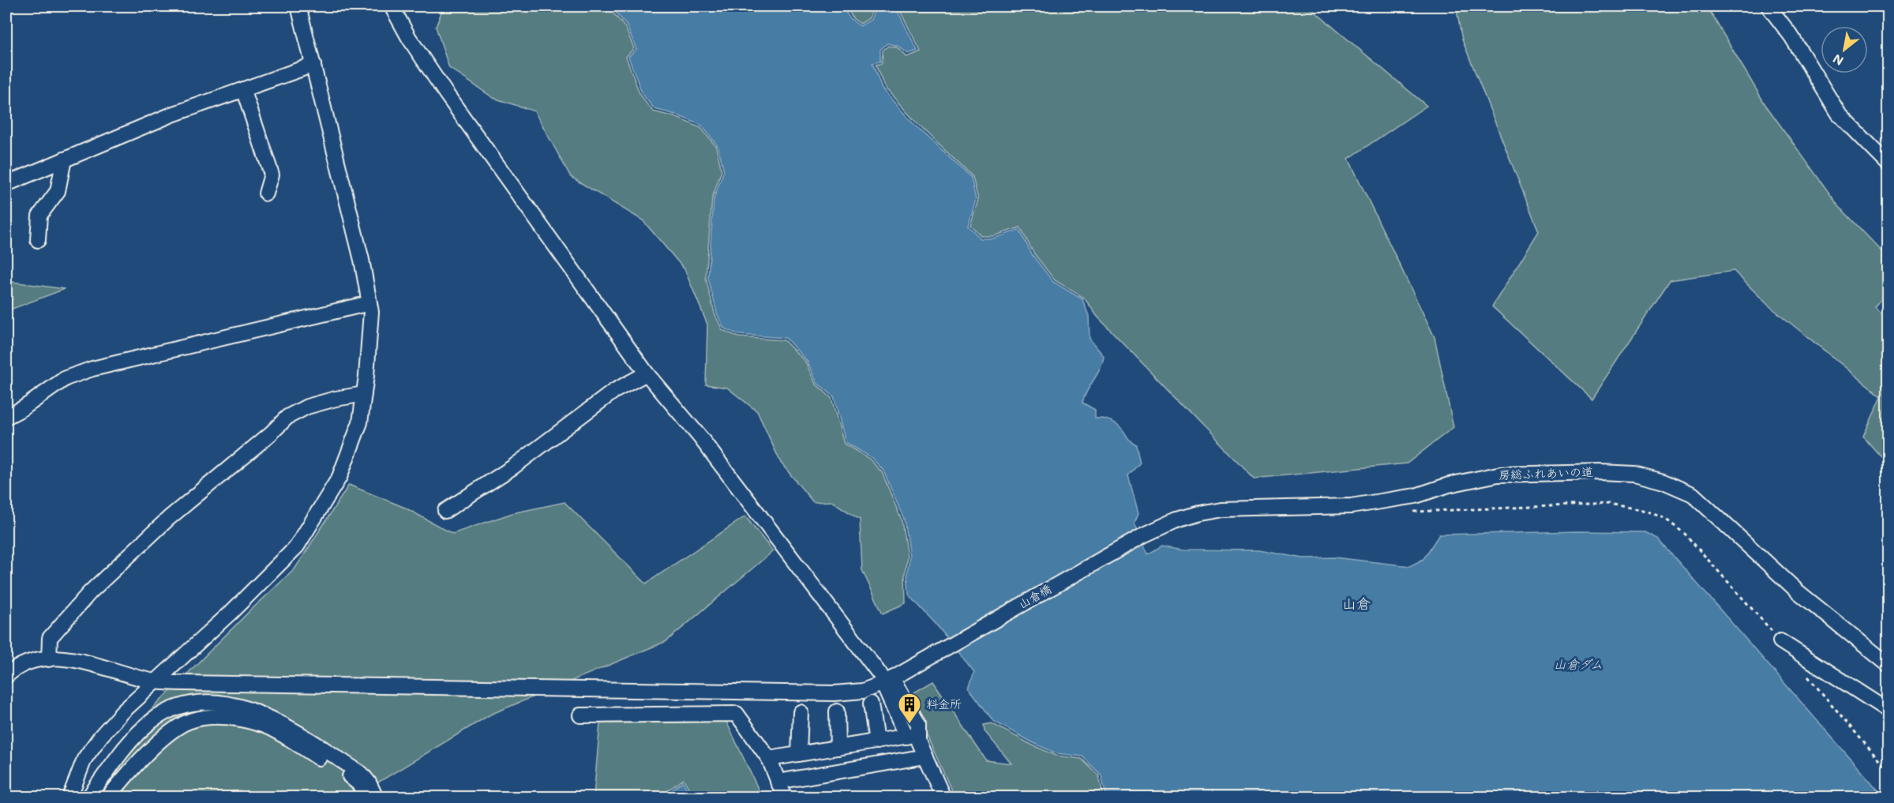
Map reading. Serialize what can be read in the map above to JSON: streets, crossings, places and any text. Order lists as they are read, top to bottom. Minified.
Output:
{"streets":{"street":["房総ふれあいの道","山倉橋"]},"crossings":[["房総ふれあいの道","山倉橋"]],"districts":["山倉"],"water":["山倉ダム"],"places":{"building":["料金所"]},"north":"bottom left"}
